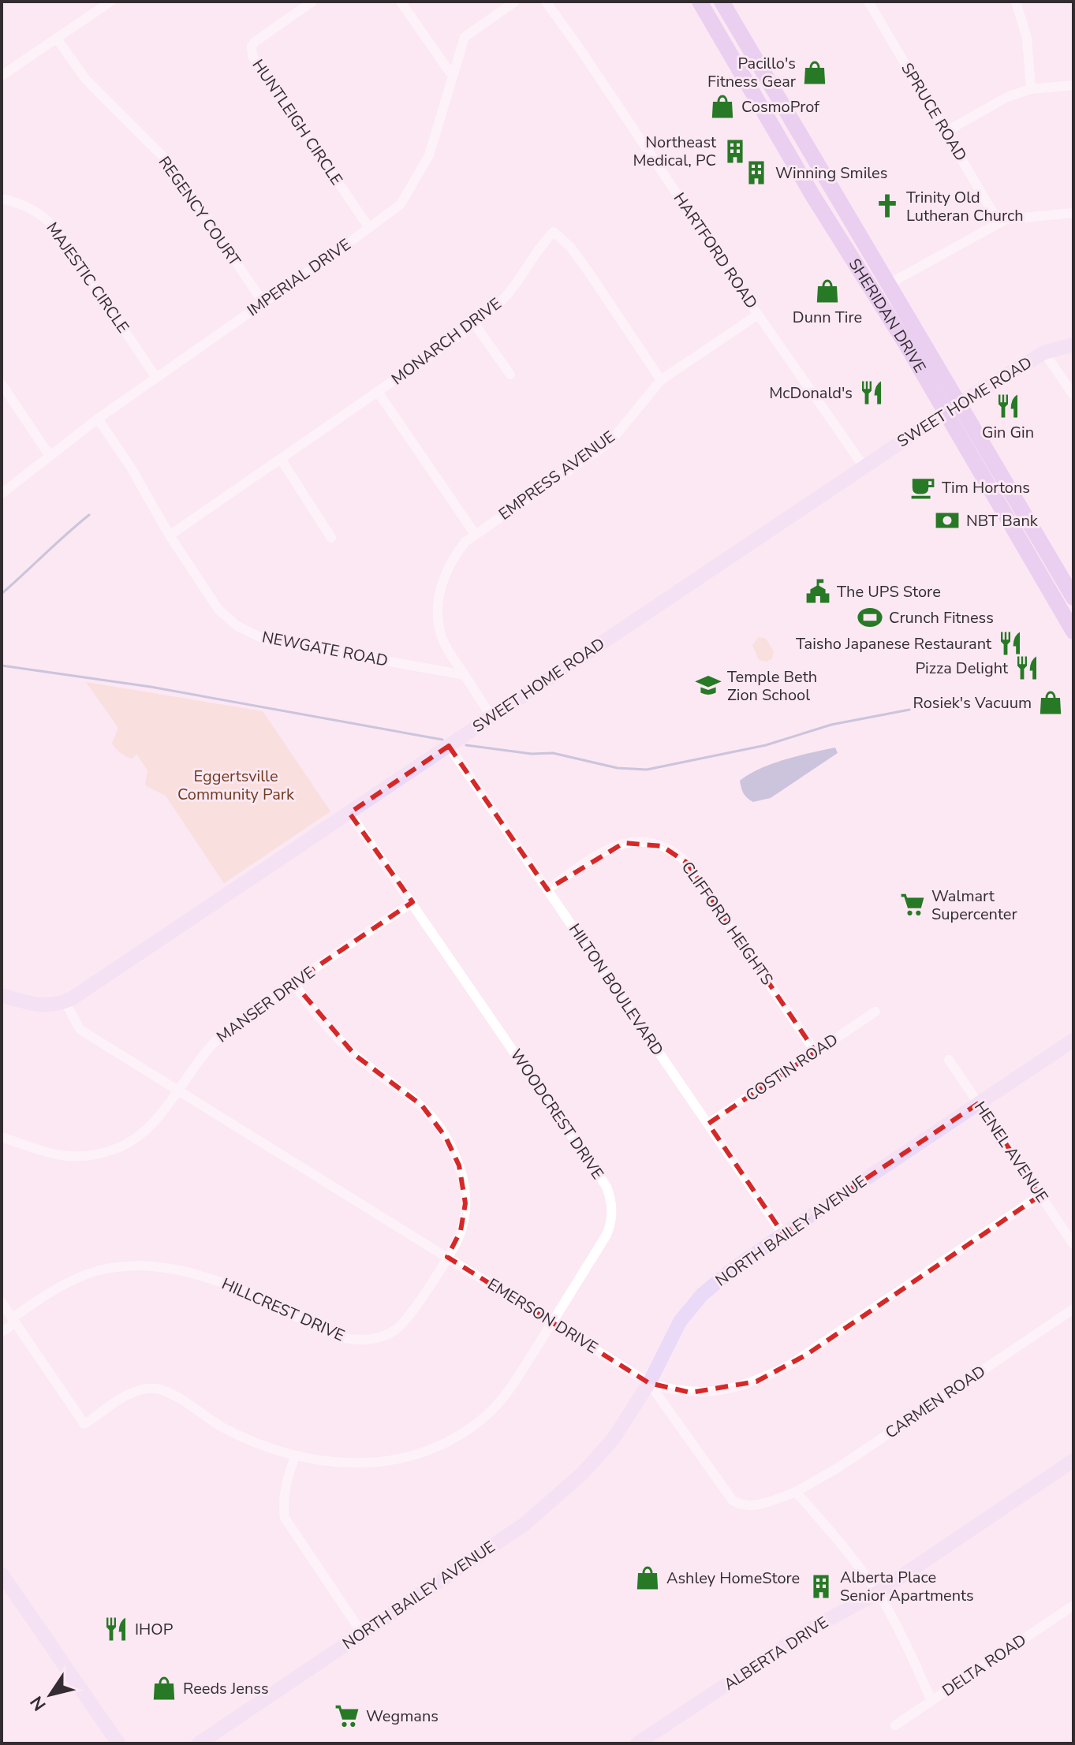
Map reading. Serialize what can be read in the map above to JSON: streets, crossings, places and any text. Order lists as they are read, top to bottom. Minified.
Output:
{"streets":{"main road":["SHERIDAN DRIVE"],"street":["SPRUCE ROAD","HUNTLEIGH CIRCLE","REGENCY COURT","HARTFORD ROAD","MAJESTIC CIRCLE","IMPERIAL DRIVE","MONARCH DRIVE","SWEET HOME ROAD","EMPRESS AVENUE","NEWGATE ROAD","CLIFFORD HEIGHTS","HILTON BOULEVARD","MANSER DRIVE","COSTIN ROAD","WOODCREST DRIVE","HENEL AVENUE","NORTH BAILEY AVENUE","HILLCREST DRIVE","EMERSON DRIVE","CARMEN ROAD","ALBERTA DRIVE","DELTA ROAD"]},"crossings":[["HUNTLEIGH CIRCLE","IMPERIAL DRIVE"],["REGENCY COURT","IMPERIAL DRIVE"],["HARTFORD ROAD","SWEET HOME ROAD"],["HARTFORD ROAD","EMPRESS AVENUE"],["MAJESTIC CIRCLE","IMPERIAL DRIVE"],["IMPERIAL DRIVE","NEWGATE ROAD"],["SHERIDAN DRIVE","SWEET HOME ROAD"],["MONARCH DRIVE","EMPRESS AVENUE"],["MONARCH DRIVE","NEWGATE ROAD"],["SWEET HOME ROAD","HILTON BOULEVARD"],["SWEET HOME ROAD","WOODCREST DRIVE"],["SWEET HOME ROAD","EMERSON DRIVE"],["EMPRESS AVENUE","NEWGATE ROAD"],["CLIFFORD HEIGHTS","HILTON BOULEVARD"],["CLIFFORD HEIGHTS","COSTIN ROAD"],["HILTON BOULEVARD","COSTIN ROAD"],["HILTON BOULEVARD","NORTH BAILEY AVENUE"],["MANSER DRIVE","WOODCREST DRIVE"],["MANSER DRIVE","HILLCREST DRIVE"],["MANSER DRIVE","EMERSON DRIVE"],["WOODCREST DRIVE","HILLCREST DRIVE"],["WOODCREST DRIVE","EMERSON DRIVE"],["HENEL AVENUE","NORTH BAILEY AVENUE"],["HENEL AVENUE","EMERSON DRIVE"],["NORTH BAILEY AVENUE","EMERSON DRIVE"],["NORTH BAILEY AVENUE","CARMEN ROAD"],["HILLCREST DRIVE","EMERSON DRIVE"],["EMERSON DRIVE","CARMEN ROAD"]],"parks":["Eggertsville Community Park"],"places":{"shop":["Pacillo's Fitness Gear","CosmoProf","Dunn Tire","Rosiek's Vacuum","Ashley HomeStore","Reeds Jenss"],"building":["Northeast Medical, PC","Winning Smiles","Alberta Place Senior Apartments"],"church":["Trinity Old Lutheran Church"],"restaurant":["McDonald's","Gin Gin","Taisho Japanese Restaurant","Pizza Delight","IHOP"],"cafe":["Tim Hortons"],"bank":["NBT Bank"],"public building":["The UPS Store"],"sports":["Crunch Fitness"],"school or university":["Temple Beth Zion School"],"supermarket":["Walmart Supercenter","Wegmans"]},"north":"bottom left"}
